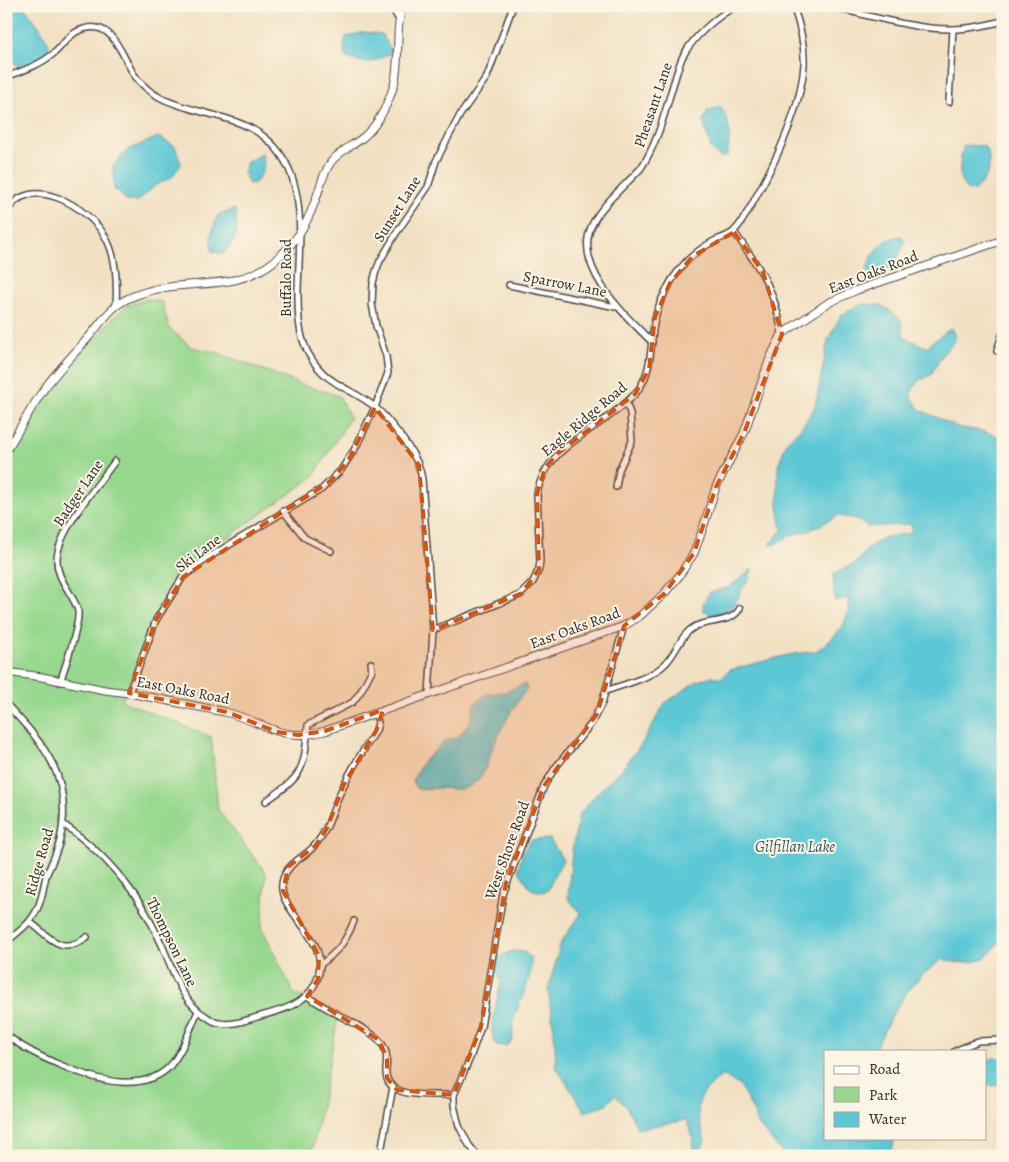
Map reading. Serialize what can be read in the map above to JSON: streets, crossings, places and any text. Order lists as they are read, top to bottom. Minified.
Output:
{"streets":{"street":["Pheasant Lane","Sunset Lane","East Oaks Road","Buffalo Road","Sparrow Lane","Eagle Ridge Road","Badger Lane","Ski Lane","West Shore Road","Ridge Road","Thompson Lane"]},"crossings":[["Pheasant Lane","Sparrow Lane"],["Pheasant Lane","Eagle Ridge Road"],["Sunset Lane","Buffalo Road"],["Sunset Lane","Ski Lane"],["East Oaks Road","Buffalo Road"],["East Oaks Road","Badger Lane"],["East Oaks Road","Ski Lane"],["East Oaks Road","West Shore Road"],["Buffalo Road","Eagle Ridge Road"],["Buffalo Road","Ski Lane"],["Ridge Road","Thompson Lane"]],"water":["Gilfillan Lake"],"legend":["Road","Park","Water"]}
